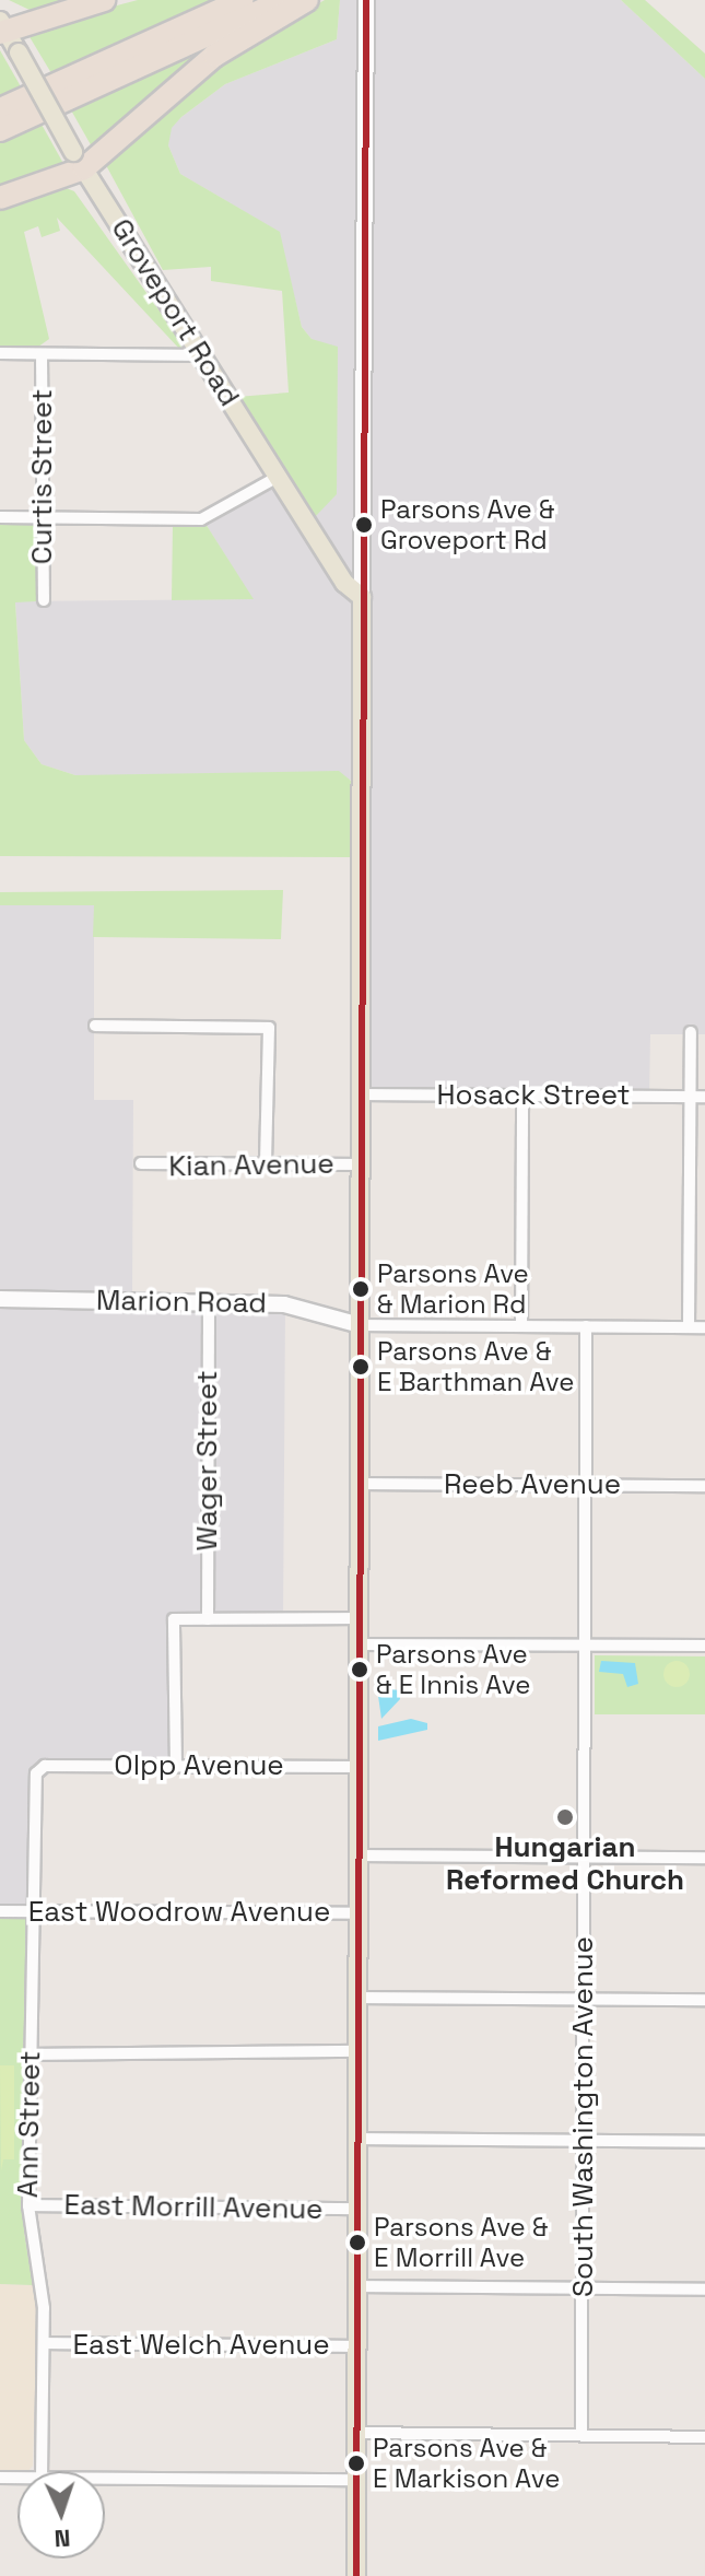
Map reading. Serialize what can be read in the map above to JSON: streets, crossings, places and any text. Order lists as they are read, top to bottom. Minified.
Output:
{"streets":{"main road":["Groveport Road"],"street":["Curtis Street","Hosack Street","Kian Avenue","Marion Road","Wager Street","Reeb Avenue","Olpp Avenue","East Woodrow Avenue","South Washington Avenue","Ann Street","East Morrill Avenue","East Welch Avenue"]},"crossings":[["Marion Road","Wager Street"],["Reeb Avenue","South Washington Avenue"],["Olpp Avenue","Ann Street"],["East Woodrow Avenue","Ann Street"],["Ann Street","East Morrill Avenue"],["Ann Street","East Welch Avenue"]],"places":["Parsons Ave & Groveport Rd","Parsons Ave & Marion Rd","Parsons Ave & E Barthman Ave","Parsons Ave & E Innis Ave","Hungarian Reformed Church","Parsons Ave & E Morrill Ave","Parsons Ave & E Markison Ave"],"north":"bottom"}
